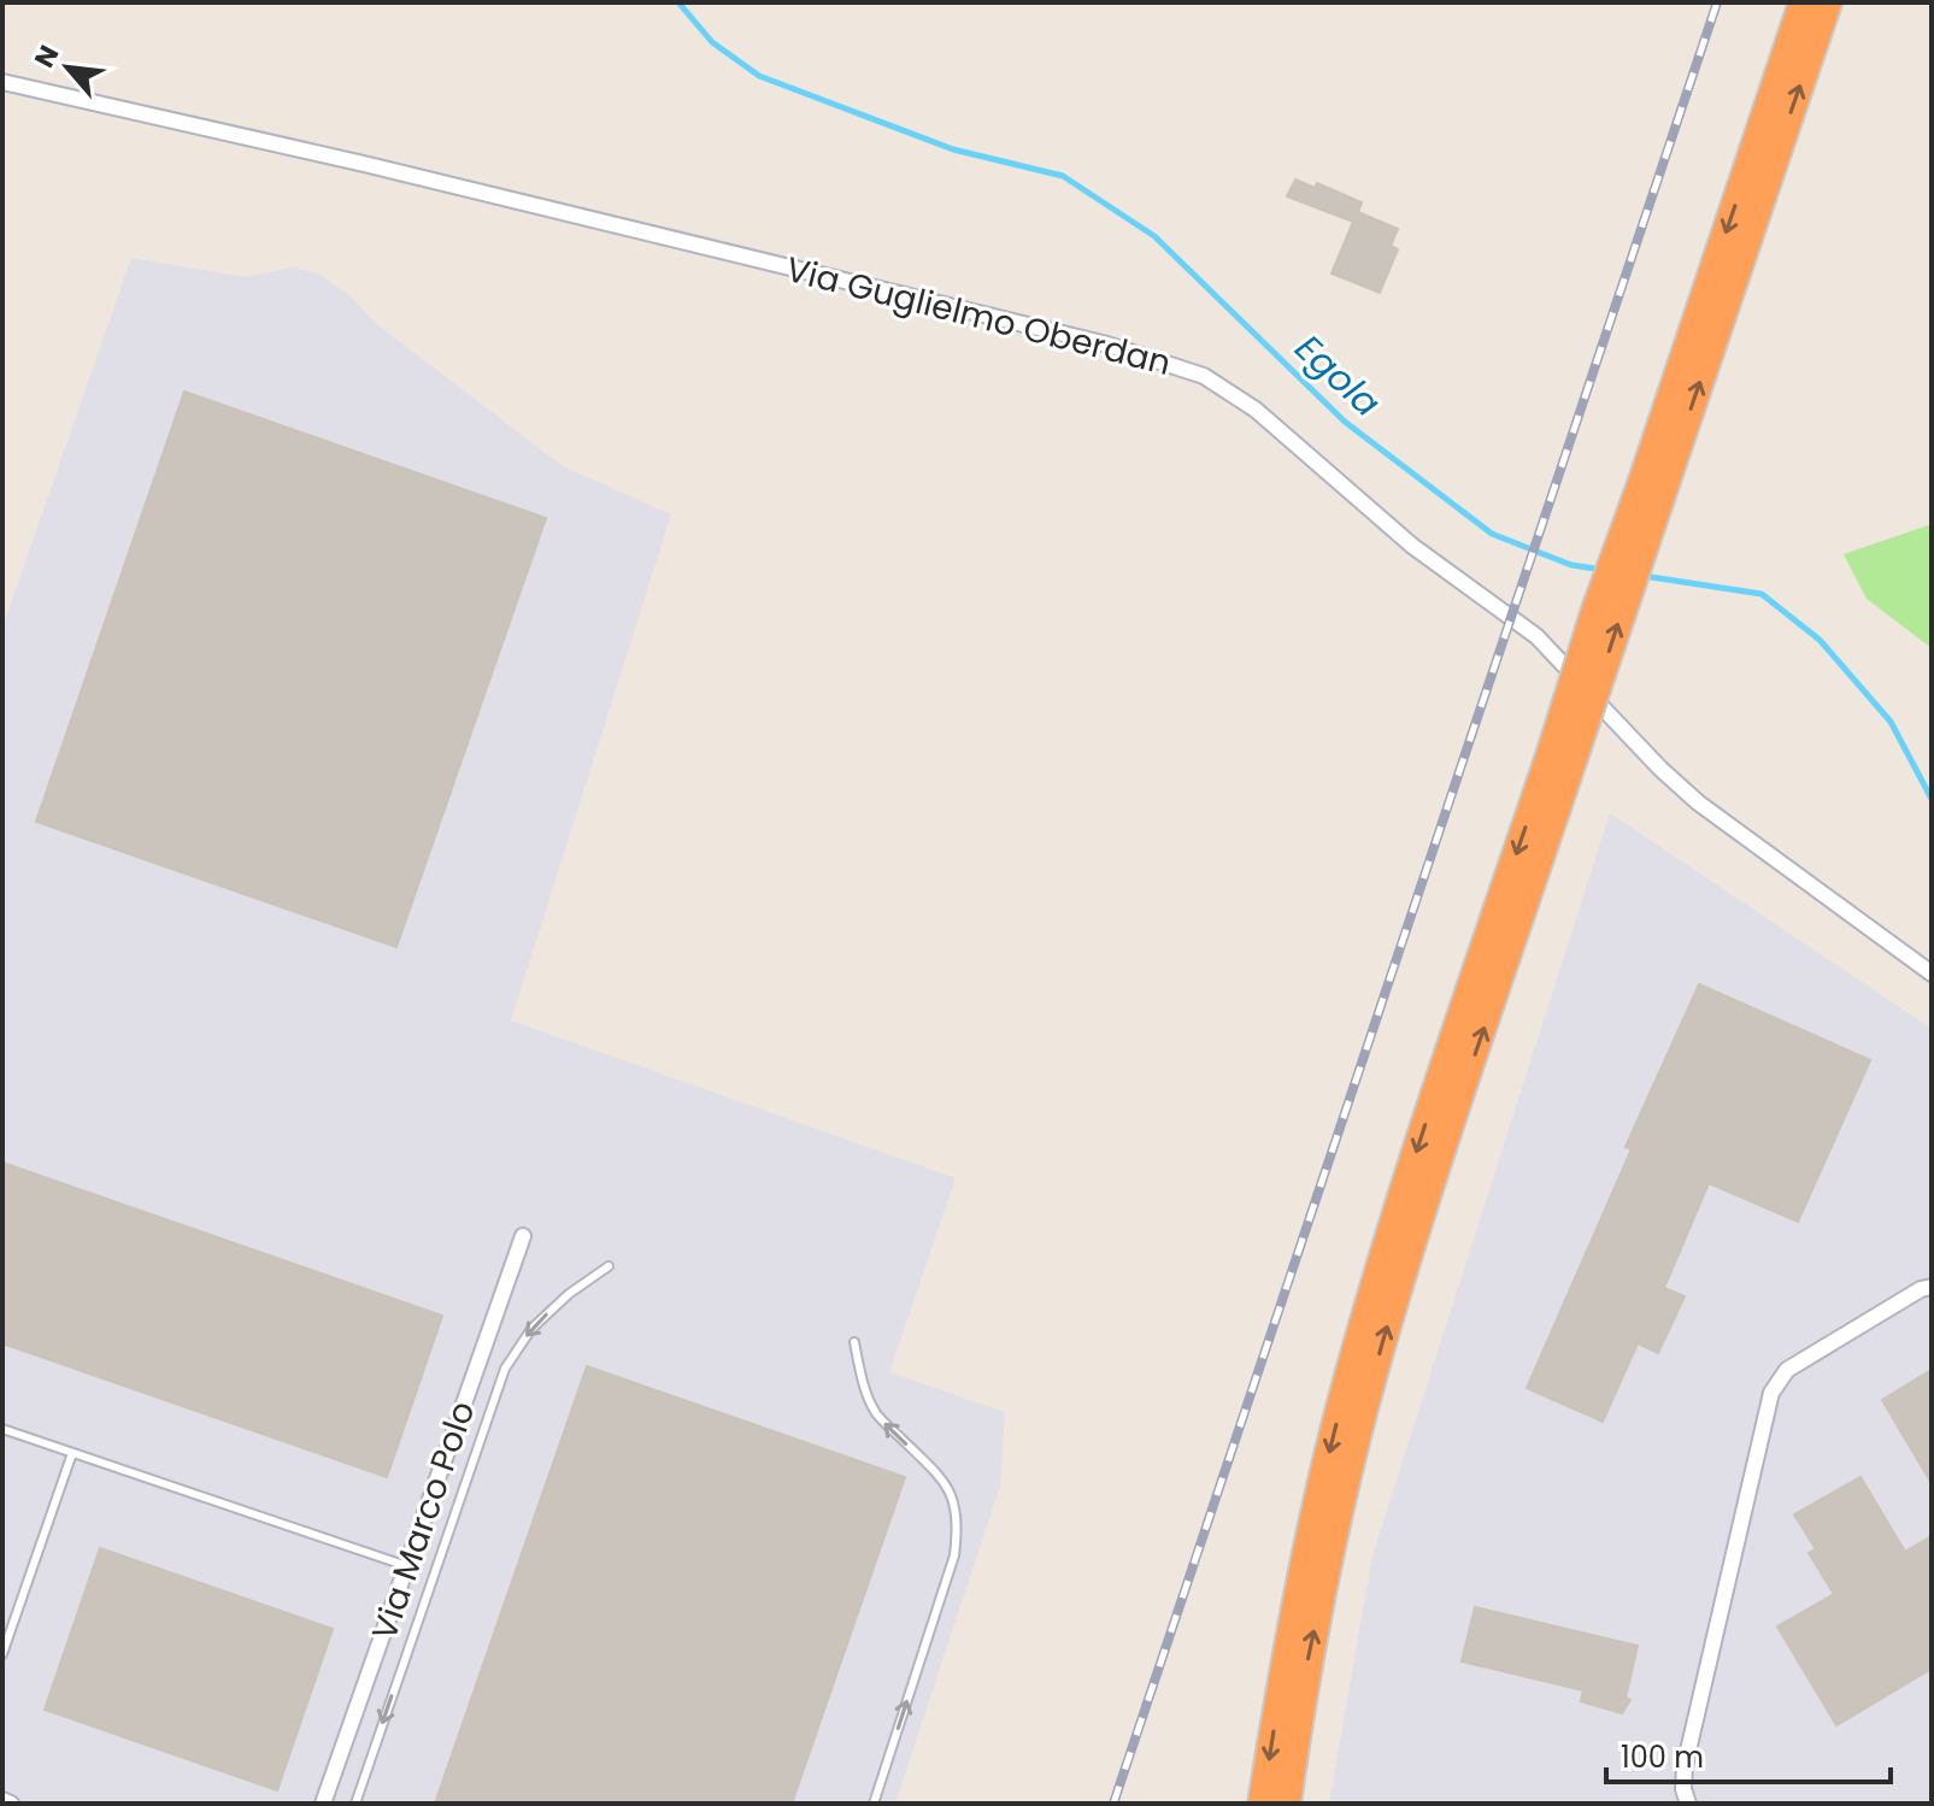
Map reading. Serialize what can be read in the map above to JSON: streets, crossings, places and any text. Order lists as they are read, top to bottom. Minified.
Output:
{"streets":{"street":["Via Guglielmo Oberdan","Via Marco Polo"]},"water":["Egola"],"scale_bar":"100 m","north":"top left"}
